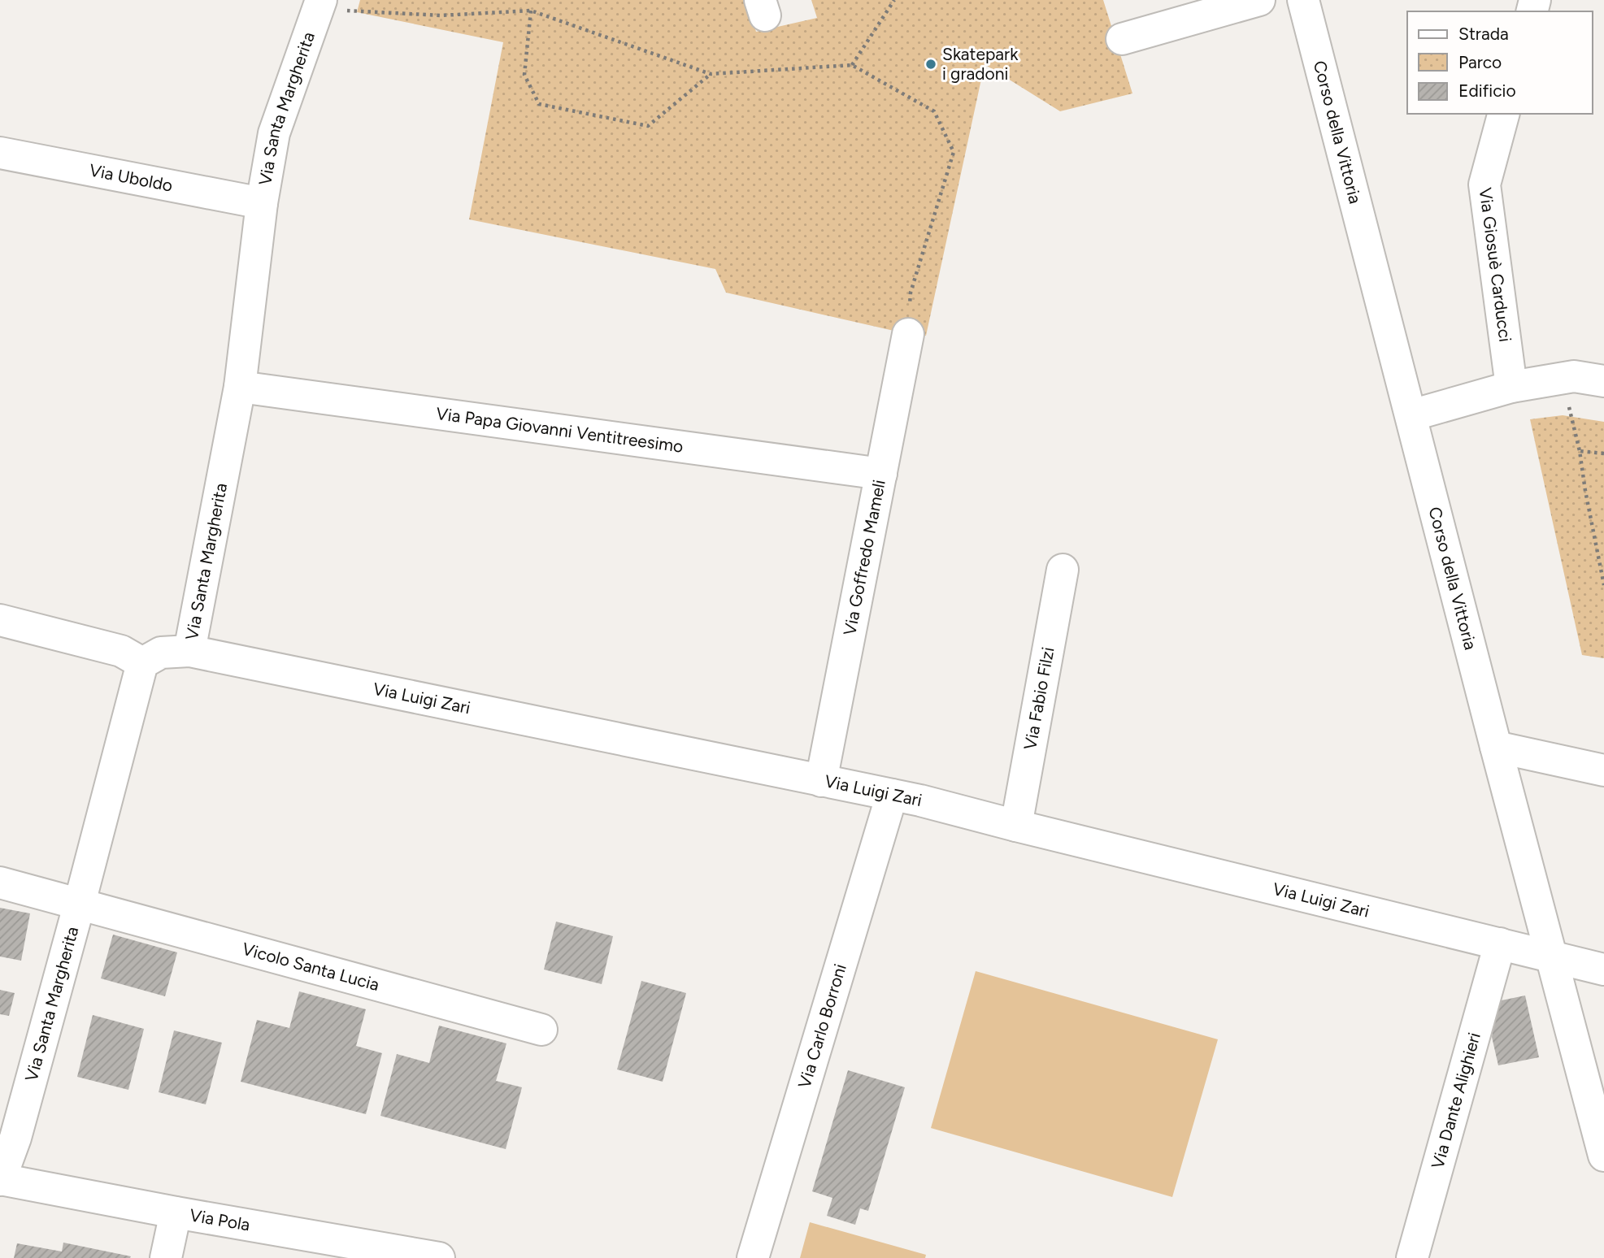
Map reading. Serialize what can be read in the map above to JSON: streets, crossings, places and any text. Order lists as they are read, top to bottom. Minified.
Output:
{"streets":{"street":["Via Santa Margherita","Corso della Vittoria","Via Uboldo","Via Giosuè Carducci","Via Papa Giovanni Ventitreesimo","Via Goffredo Mameli","Via Fabio Filzi","Via Luigi Zari","Vicolo Santa Lucia","Via Carlo Borroni","Via Dante Alighieri","Via Pola"]},"crossings":[["Via Santa Margherita","Via Uboldo"],["Via Santa Margherita","Via Papa Giovanni Ventitreesimo"],["Via Santa Margherita","Via Luigi Zari"],["Via Santa Margherita","Vicolo Santa Lucia"],["Via Santa Margherita","Via Pola"],["Corso della Vittoria","Via Luigi Zari"],["Via Papa Giovanni Ventitreesimo","Via Goffredo Mameli"],["Via Goffredo Mameli","Via Luigi Zari"],["Via Fabio Filzi","Via Luigi Zari"],["Via Luigi Zari","Via Carlo Borroni"],["Via Luigi Zari","Via Dante Alighieri"]],"places":["Skatepark i gradoni"],"legend":["Strada","Parco","Edificio"]}
